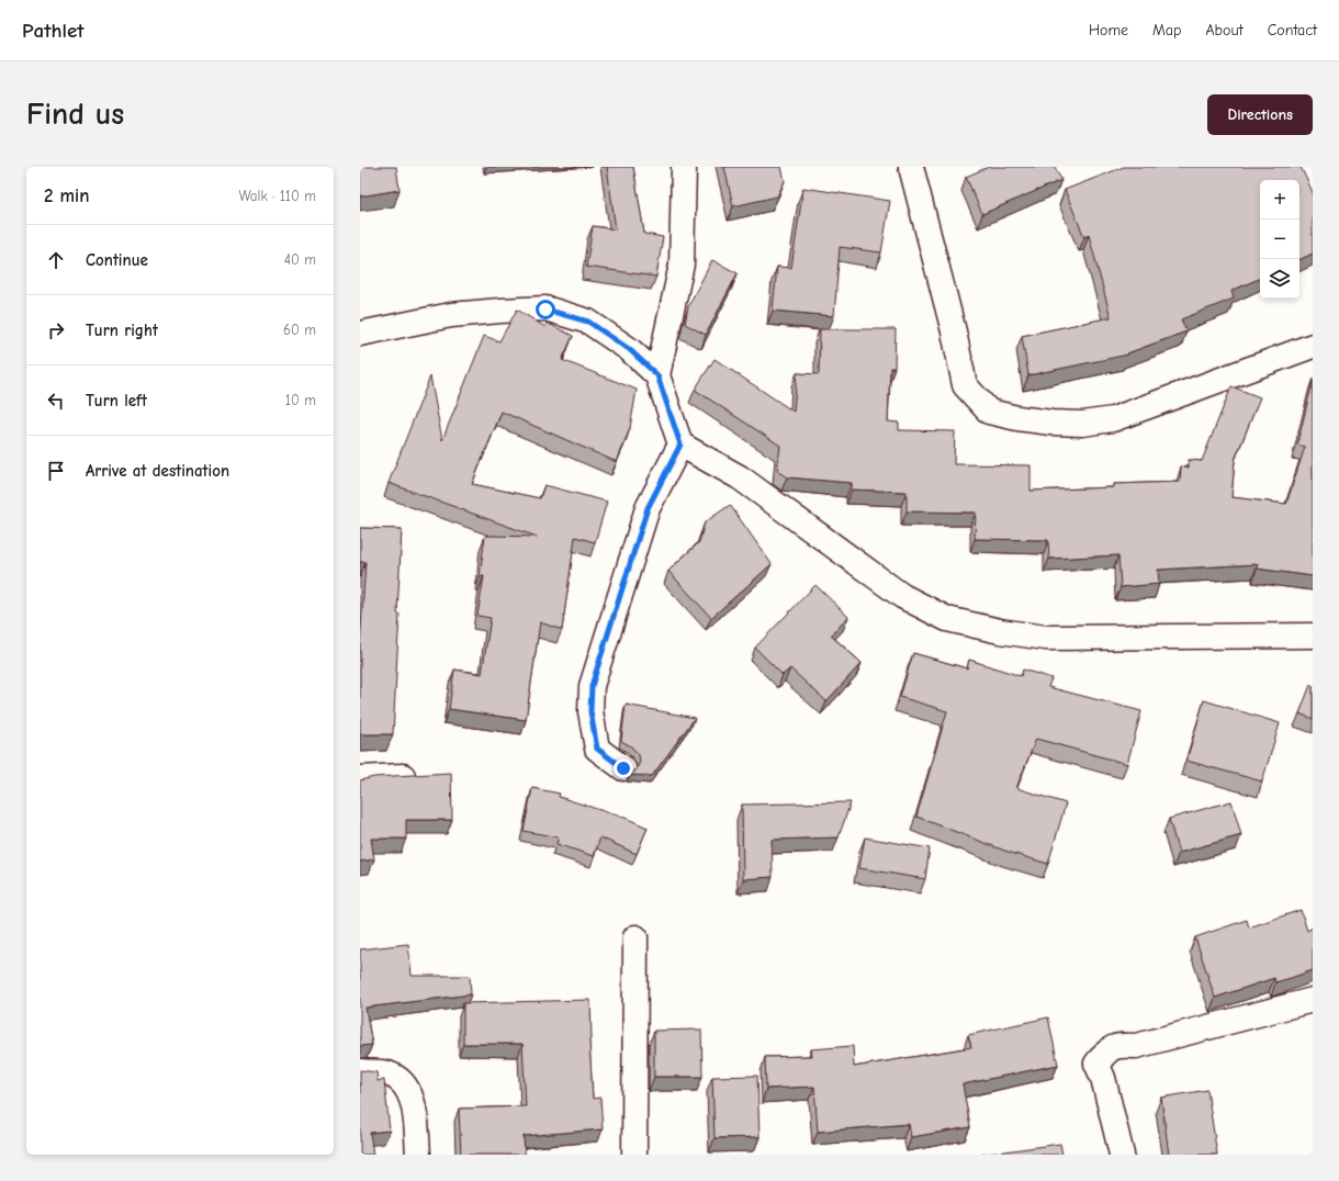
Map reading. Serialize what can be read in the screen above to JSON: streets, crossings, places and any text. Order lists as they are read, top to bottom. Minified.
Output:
{"page":{"header":"Pathlet","nav":["Home","Map","About","Contact"],"buttons":"Directions","title":"Find us","heading":["2 min","Walk · 110 m"],"map_buttons":["+","−"],"list":[["Continue","40 m"],["Turn right","60 m"],["Turn left","10 m"],"Arrive at destination"]}}
